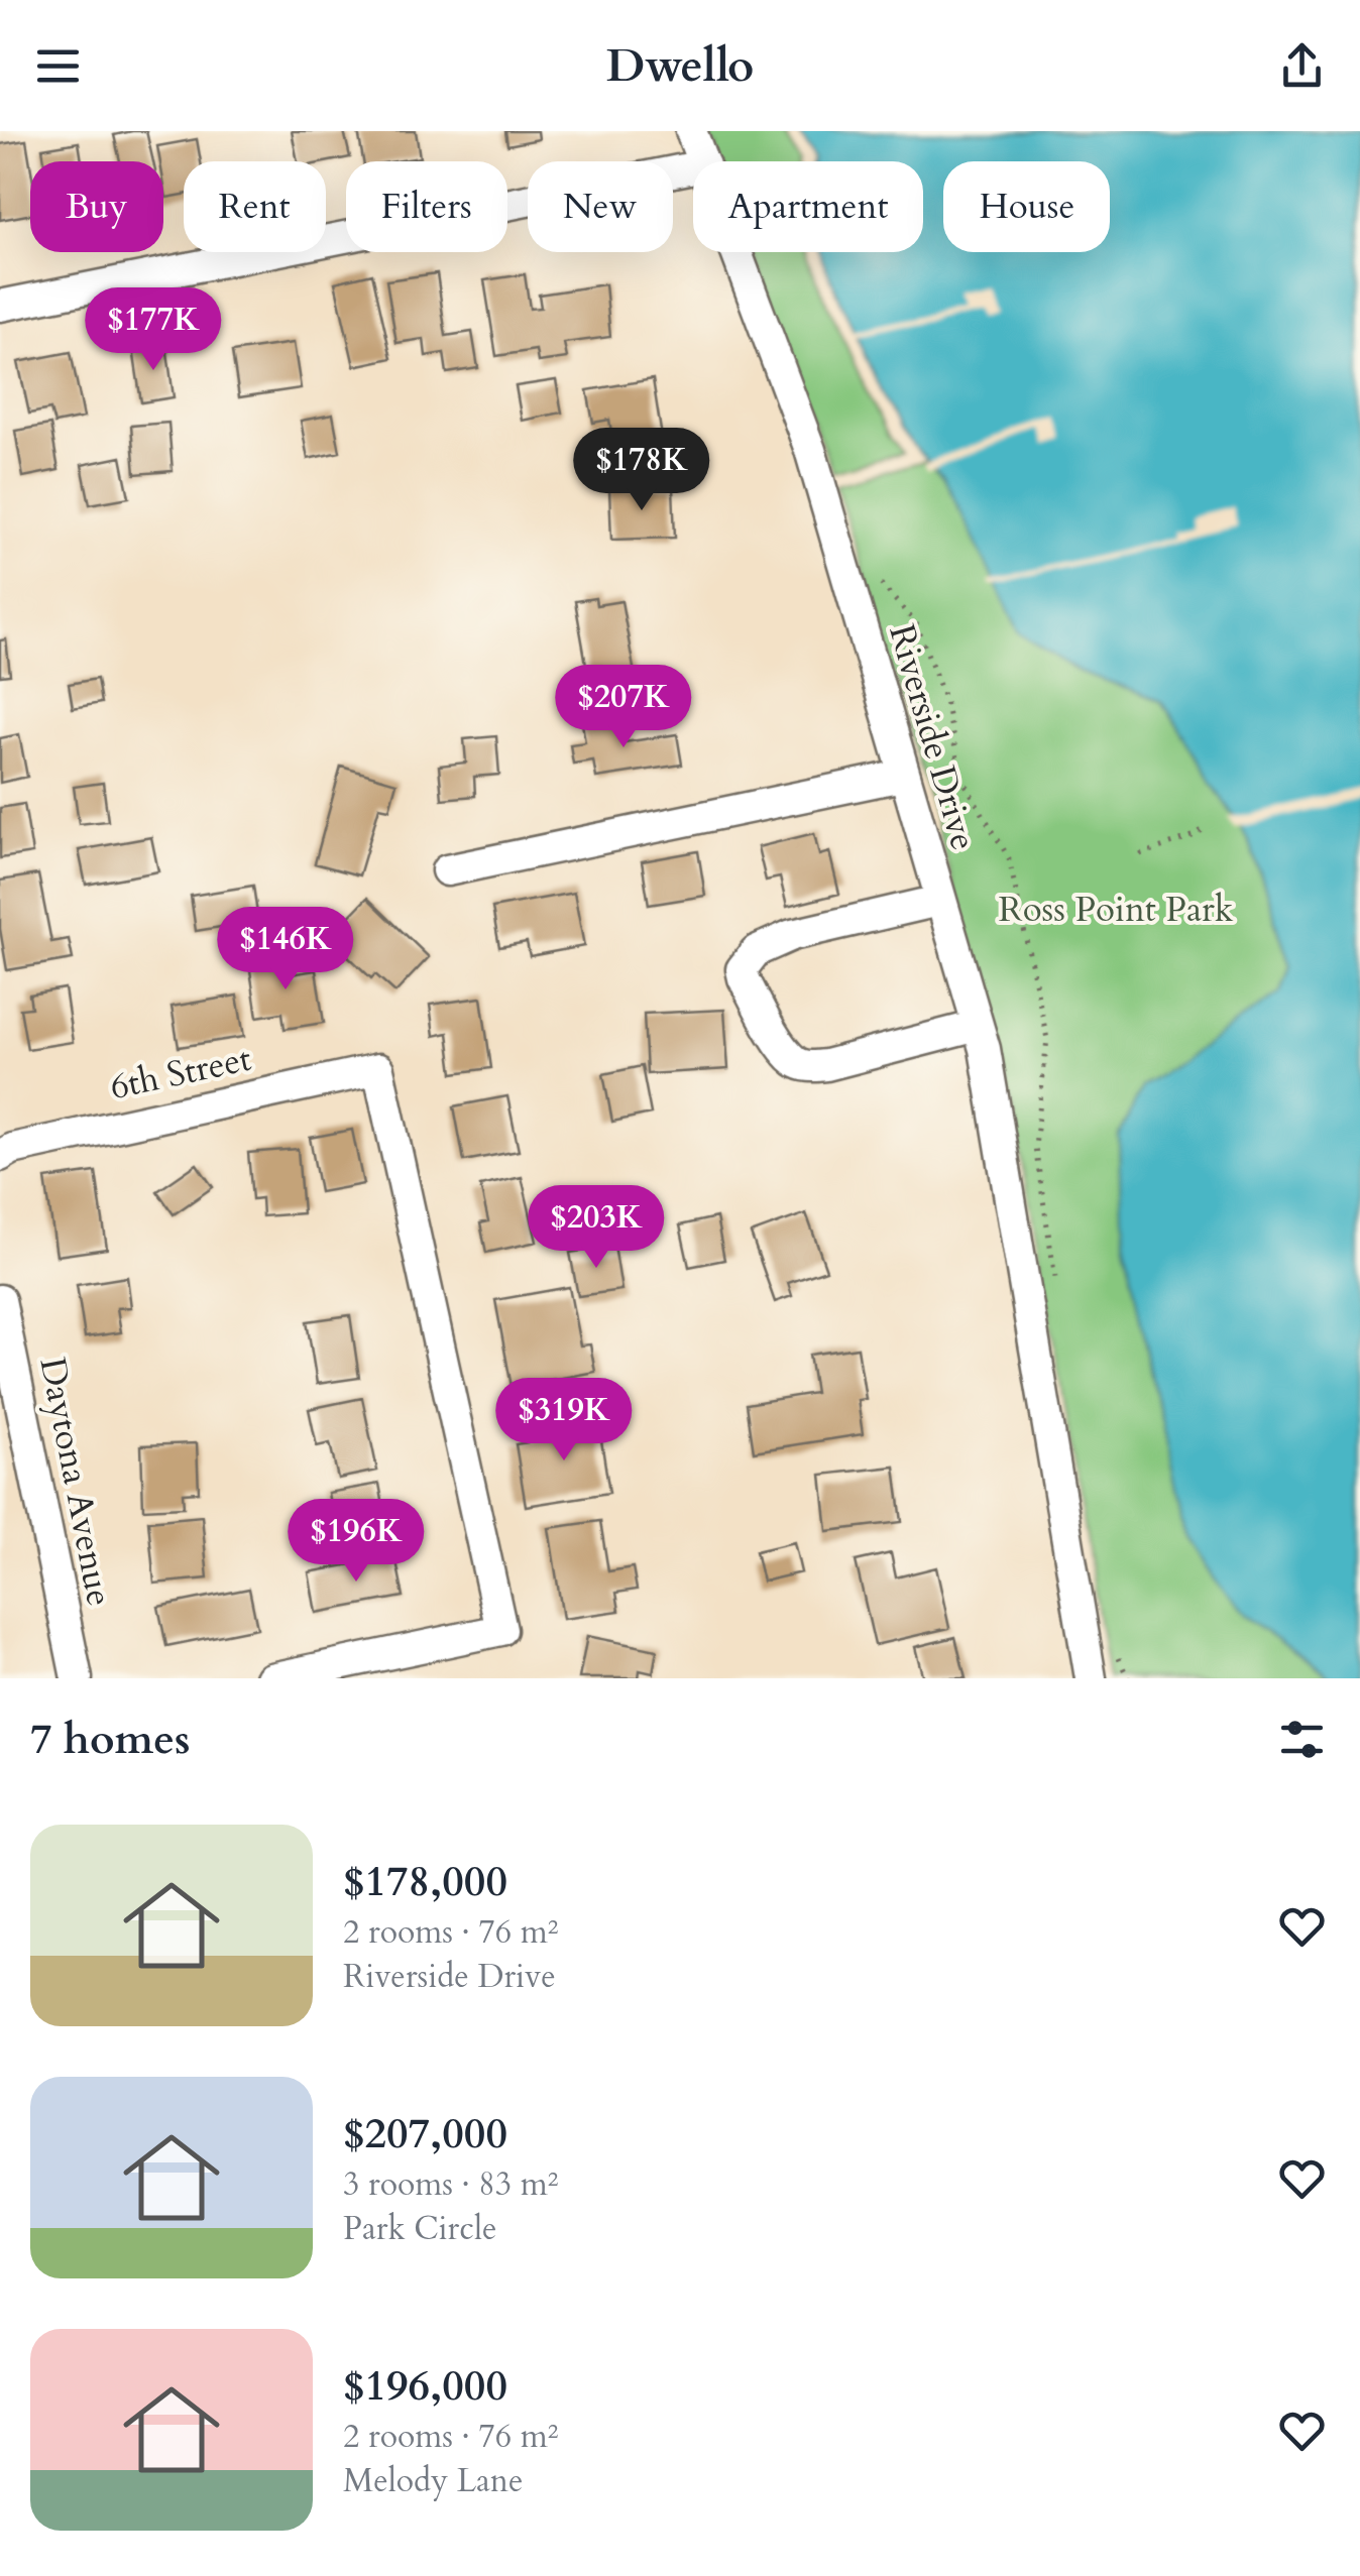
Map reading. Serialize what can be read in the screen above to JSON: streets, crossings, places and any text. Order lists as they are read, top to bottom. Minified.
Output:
{"streets":{"street":["Riverside Drive","6th Street","Daytona Avenue"]},"parks":["Ross Point Park"],"page":{"header":"Dwello","chip":["Buy","Rent","Filters","New","Apartment","House"],"price":["$177K","$178K","$207K","$146K","$203K","$319K","$196K"],"heading":"7 homes","list":[{"name":"$178,000","note":"2 rooms · 76 m² · Riverside Drive"},{"name":"$207,000","note":"3 rooms · 83 m² · Park Circle"},{"name":"$196,000","note":"2 rooms · 76 m² · Melody Lane"}]}}
